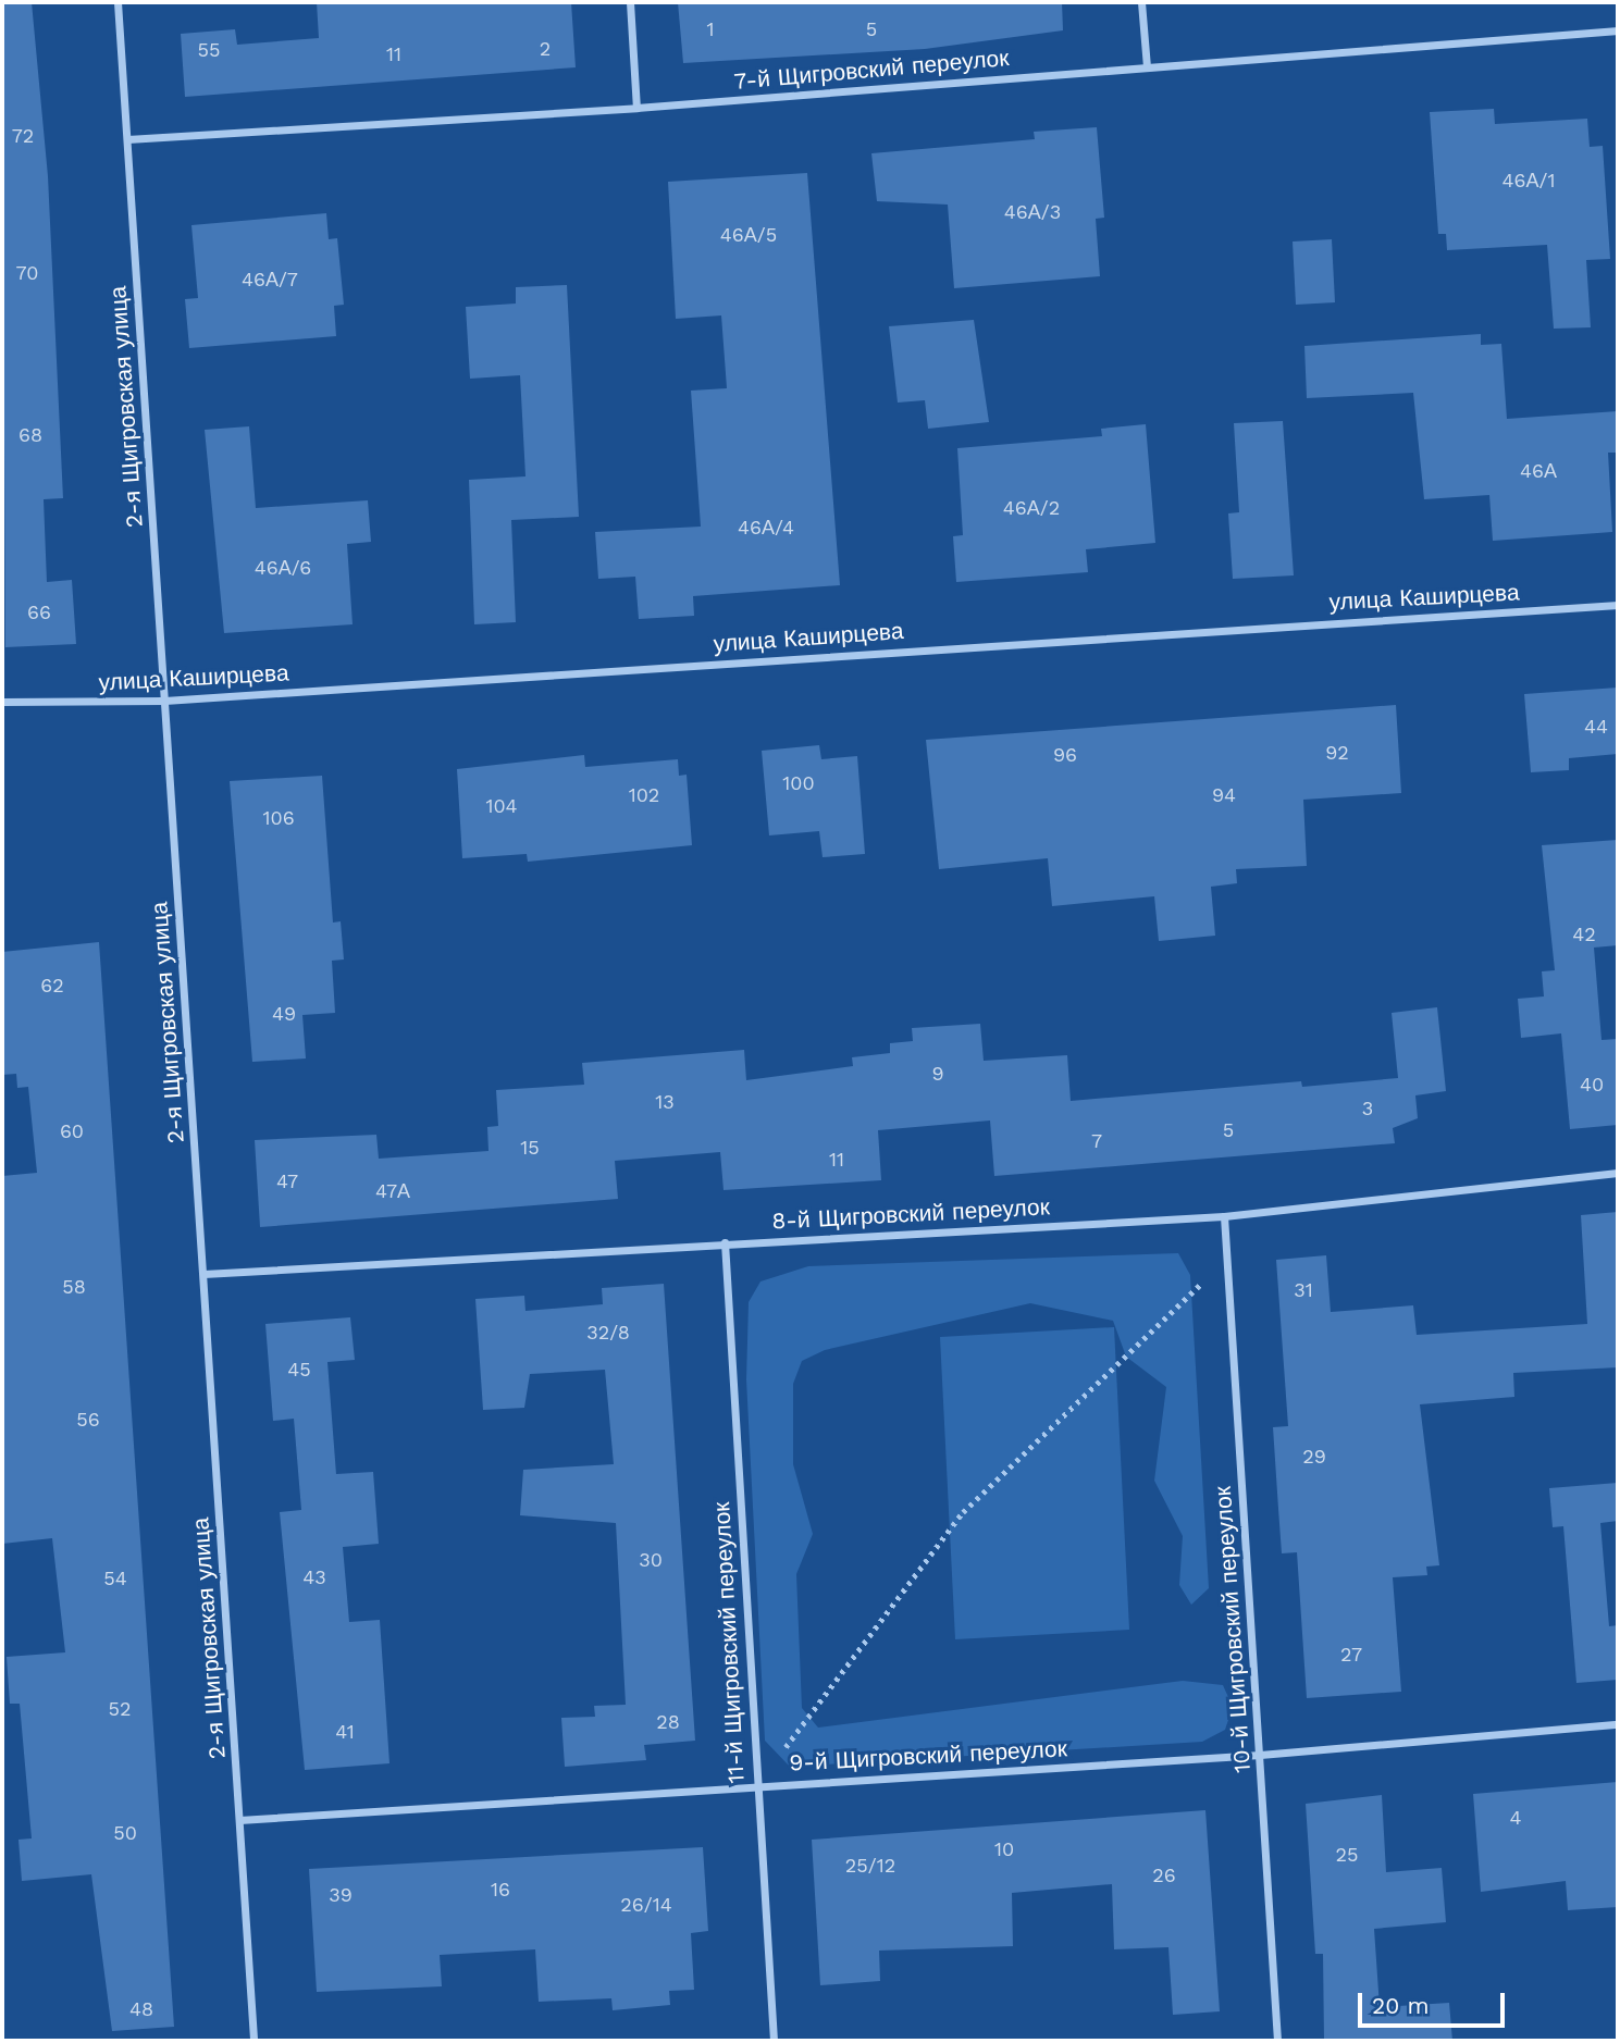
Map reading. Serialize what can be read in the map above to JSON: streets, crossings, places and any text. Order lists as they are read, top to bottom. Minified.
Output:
{"streets":{"street":["7-й Щигровский переулок","2-я Щигровская улица","улица Каширцева","8-й Щигровский переулок","10-й Щигровский переулок","11-й Щигровский переулок","9-й Щигровский переулок"]},"crossings":[["7-й Щигровский переулок","2-я Щигровская улица"],["2-я Щигровская улица","улица Каширцева"],["2-я Щигровская улица","8-й Щигровский переулок"],["2-я Щигровская улица","9-й Щигровский переулок"],["8-й Щигровский переулок","10-й Щигровский переулок"],["8-й Щигровский переулок","11-й Щигровский переулок"],["10-й Щигровский переулок","9-й Щигровский переулок"],["11-й Щигровский переулок","9-й Щигровский переулок"]],"house_numbers":["1","5","2","55","11","72","46А/1","46А/3","46А/5","70","46А/7","68","46А","46А/2","46А/4","46А/6","66","44","92","96","100","102","94","104","106","42","62","49","9","40","13","3","5","60","7","15","11","47","47А","58","31","32/8","45","56","29","30","43","54","27","52","28","41","4","50","10","25","25/12","26","16","39","26/14","48"],"scale_bar":"20 m"}
